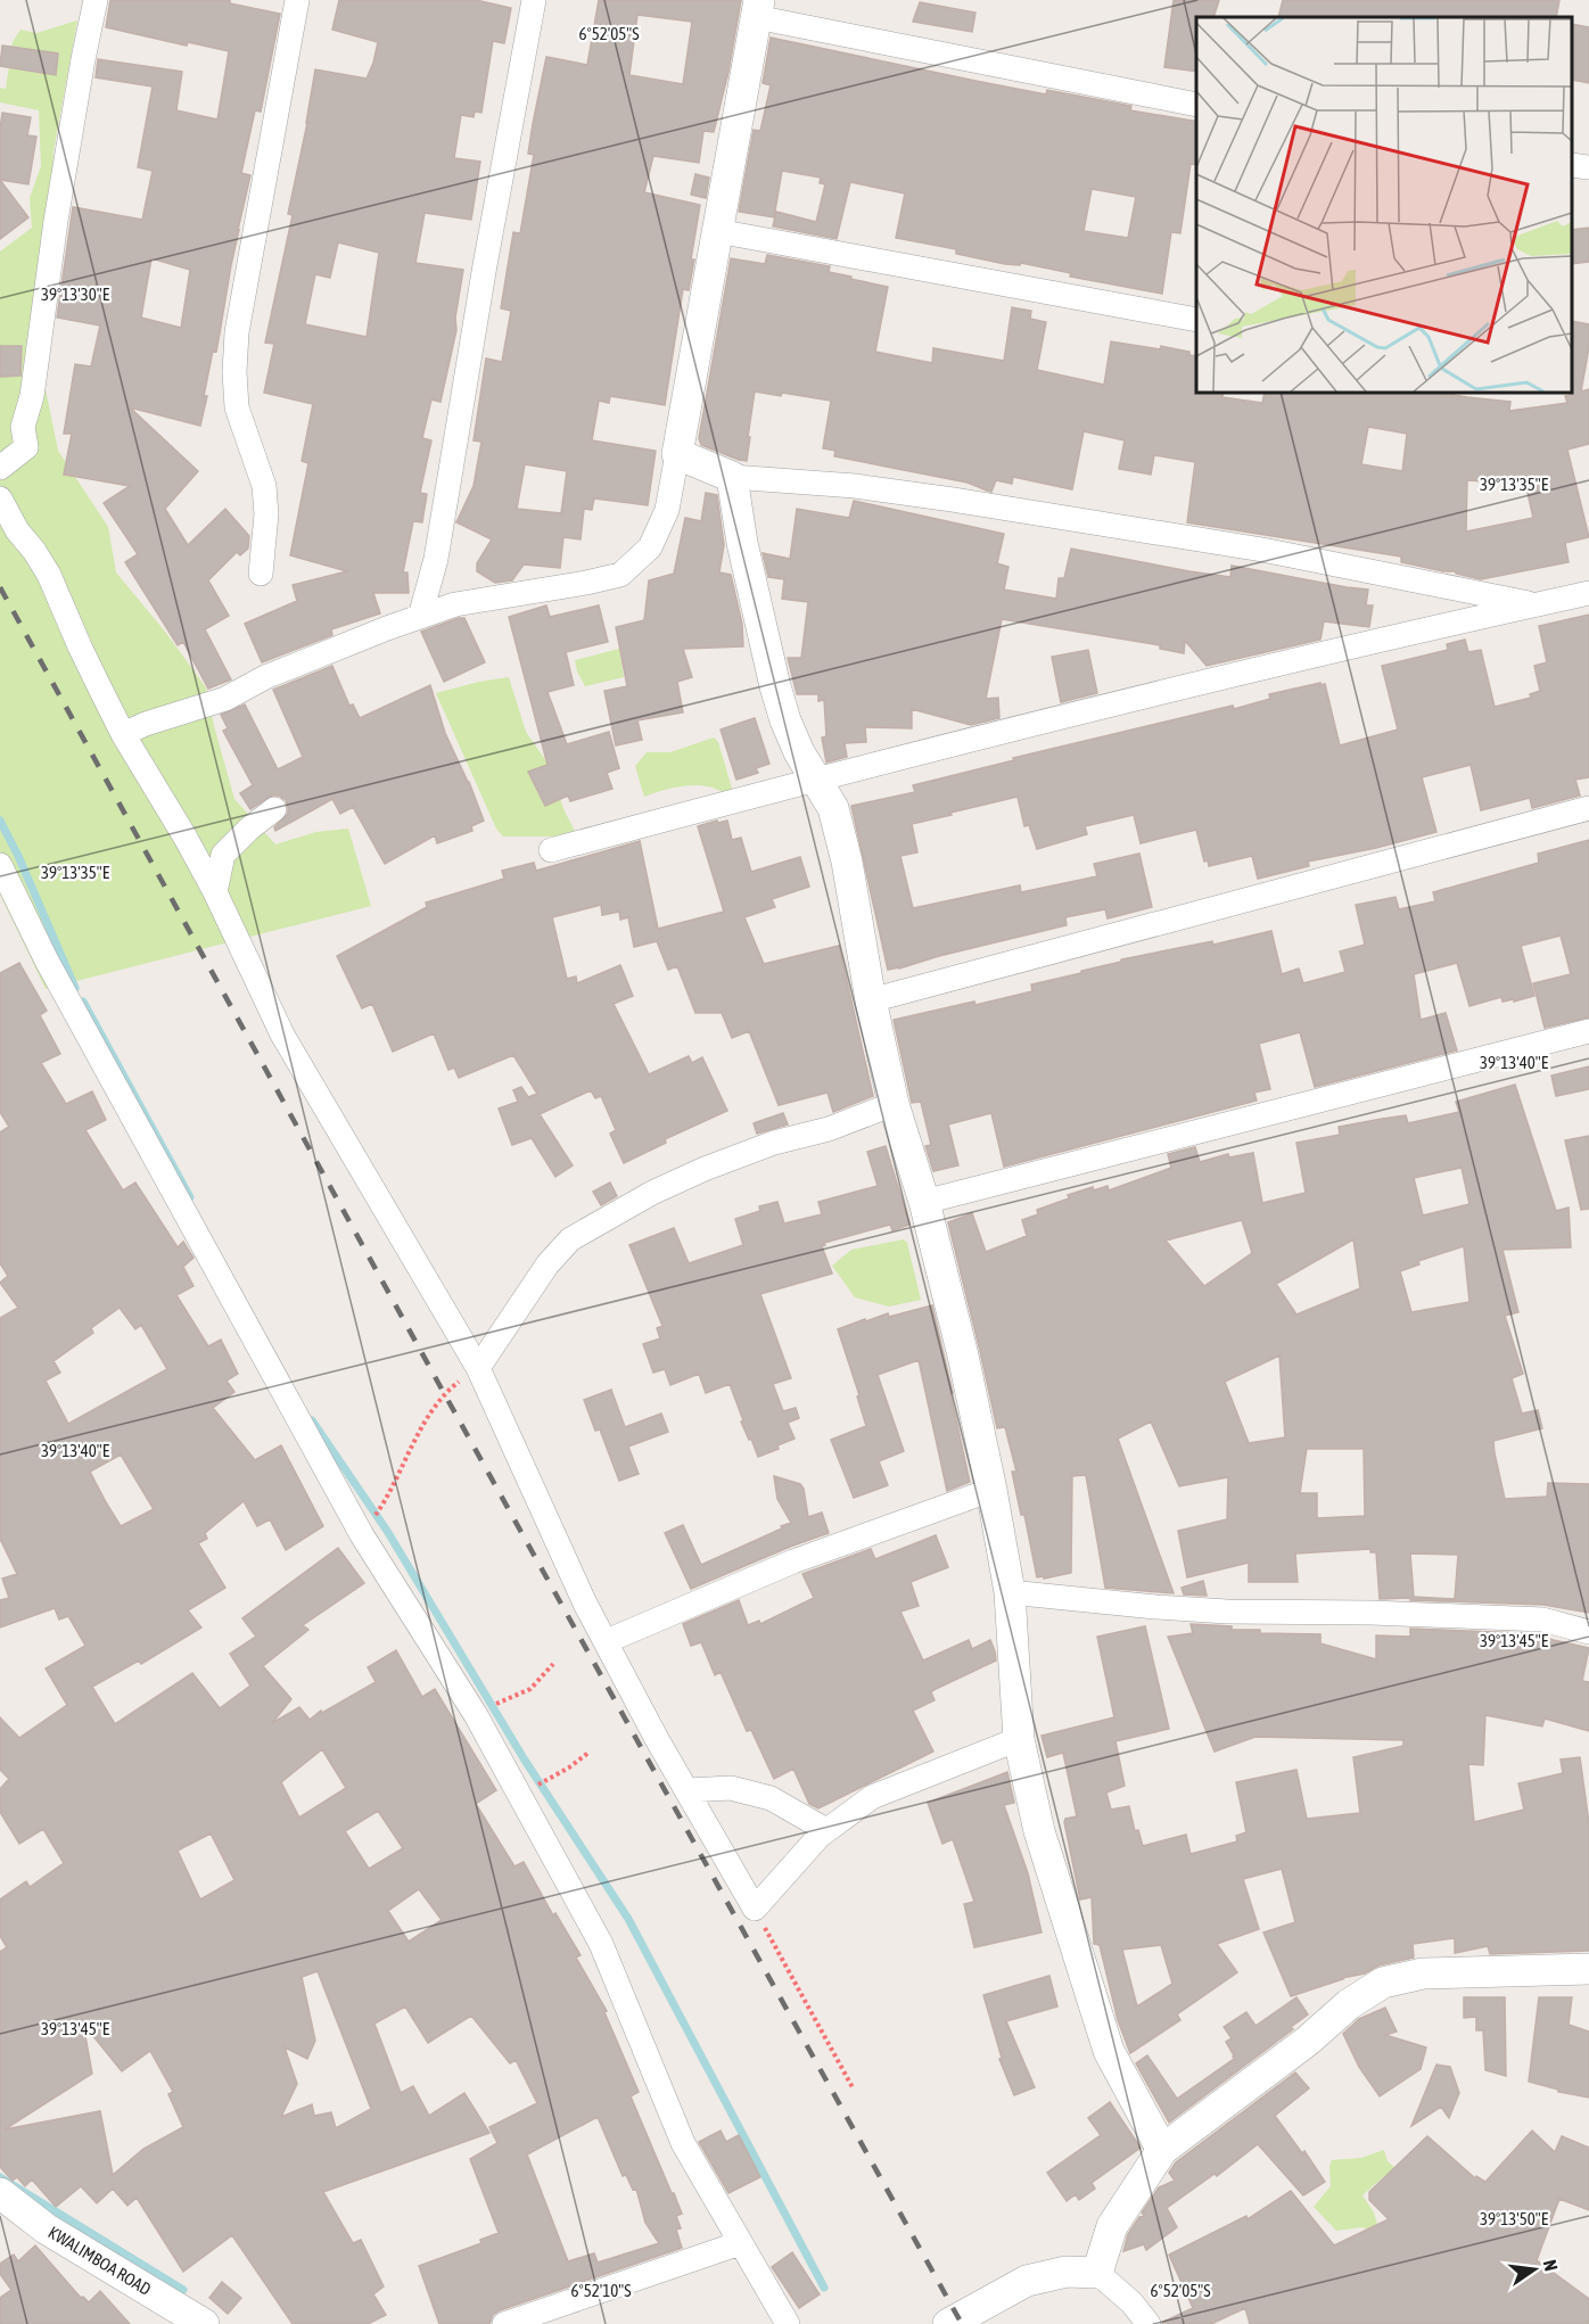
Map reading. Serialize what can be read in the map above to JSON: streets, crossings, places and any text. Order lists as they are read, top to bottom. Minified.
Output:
{"streets":{"street":["KWALIMBOA ROAD"]},"north":"right","coordinates":["6°52'05\"S","39°13'30\"E","39°13'35\"E","39°13'40\"E","39°13'45\"E","39°13'50\"E","6°52'10\"S"]}
